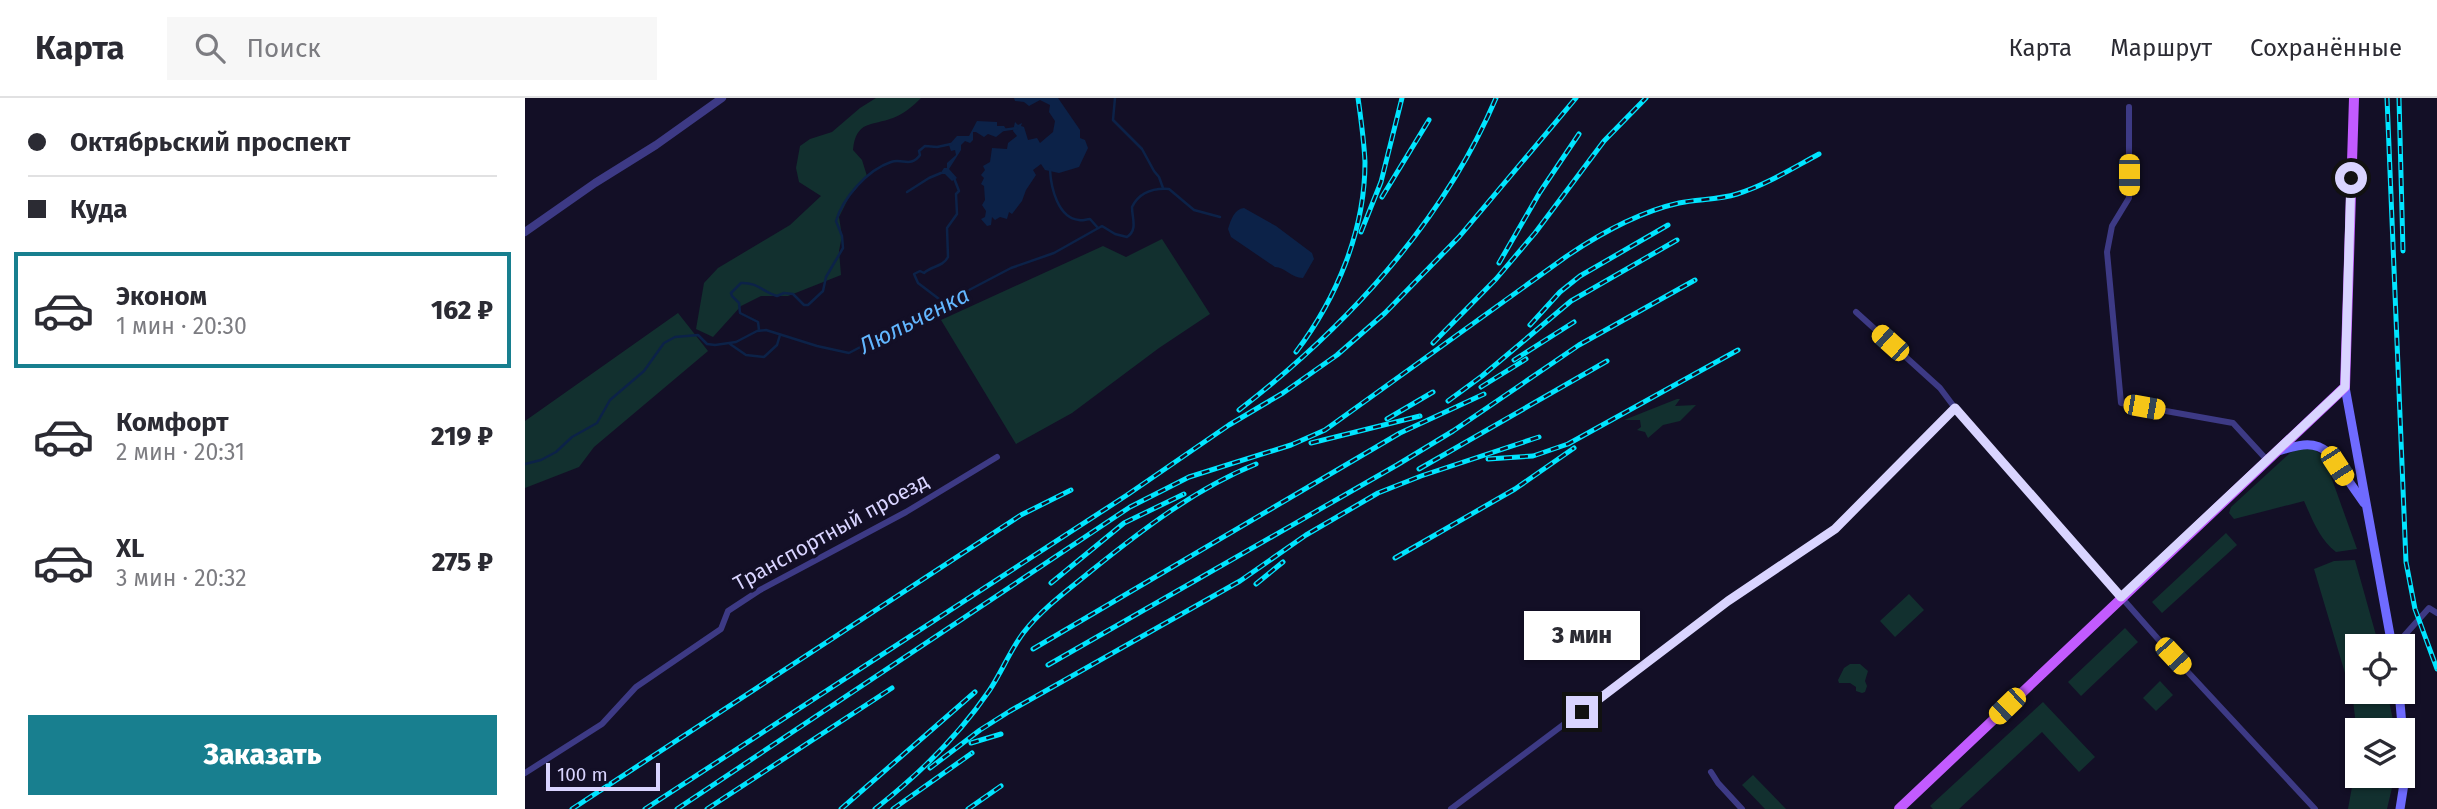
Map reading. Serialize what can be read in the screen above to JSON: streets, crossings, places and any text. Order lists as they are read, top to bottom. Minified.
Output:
{"streets":{"street":["Транспортный проезд"]},"water":["Люльченка"],"scale_bar":"100 m","page":{"header":"Карта","search":"Поиск","nav":["Карта","Маршрут","Сохранённые"],"banner":["Октябрьский проспект","Куда"],"list":[{"name":"Эконом","note":"1 мин · 20:30","value":"162 ₽"},{"name":"Комфорт","note":"2 мин · 20:31","value":"219 ₽"},{"name":"XL","note":"3 мин · 20:32","value":"275 ₽"}],"bubble":"3 мин","buttons":"Заказать","scale":"100 m"}}
